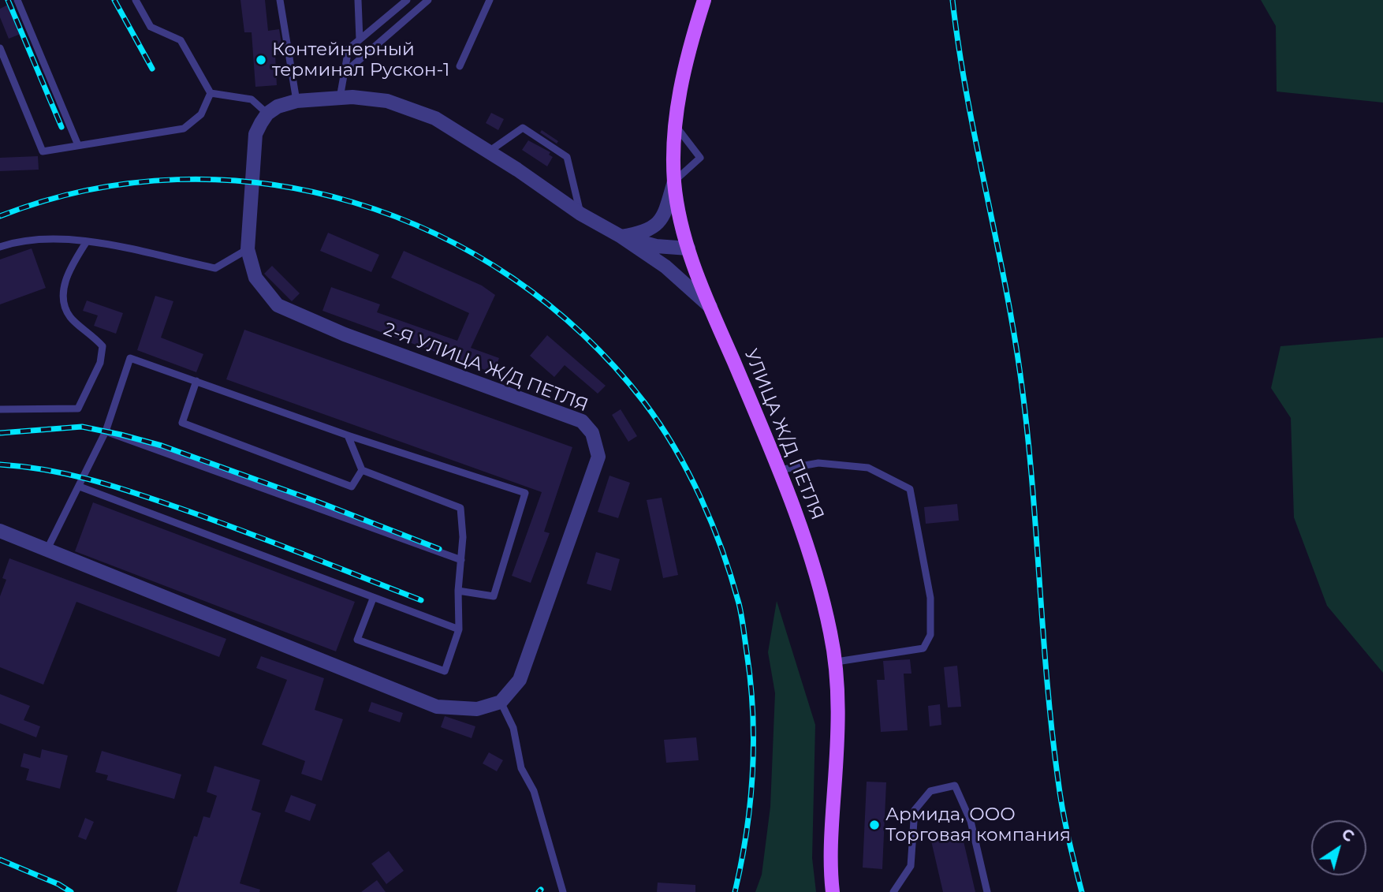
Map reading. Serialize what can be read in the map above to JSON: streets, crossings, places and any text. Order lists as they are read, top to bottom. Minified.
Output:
{"streets":{"main road":["УЛИЦА Ж/Д ПЕТЛЯ"],"street":["2-Я УЛИЦА Ж/Д ПЕТЛЯ"]},"places":["Контейнерный терминал Рускон-1","Армида, ООО Торговая компания"],"north":"top right"}
